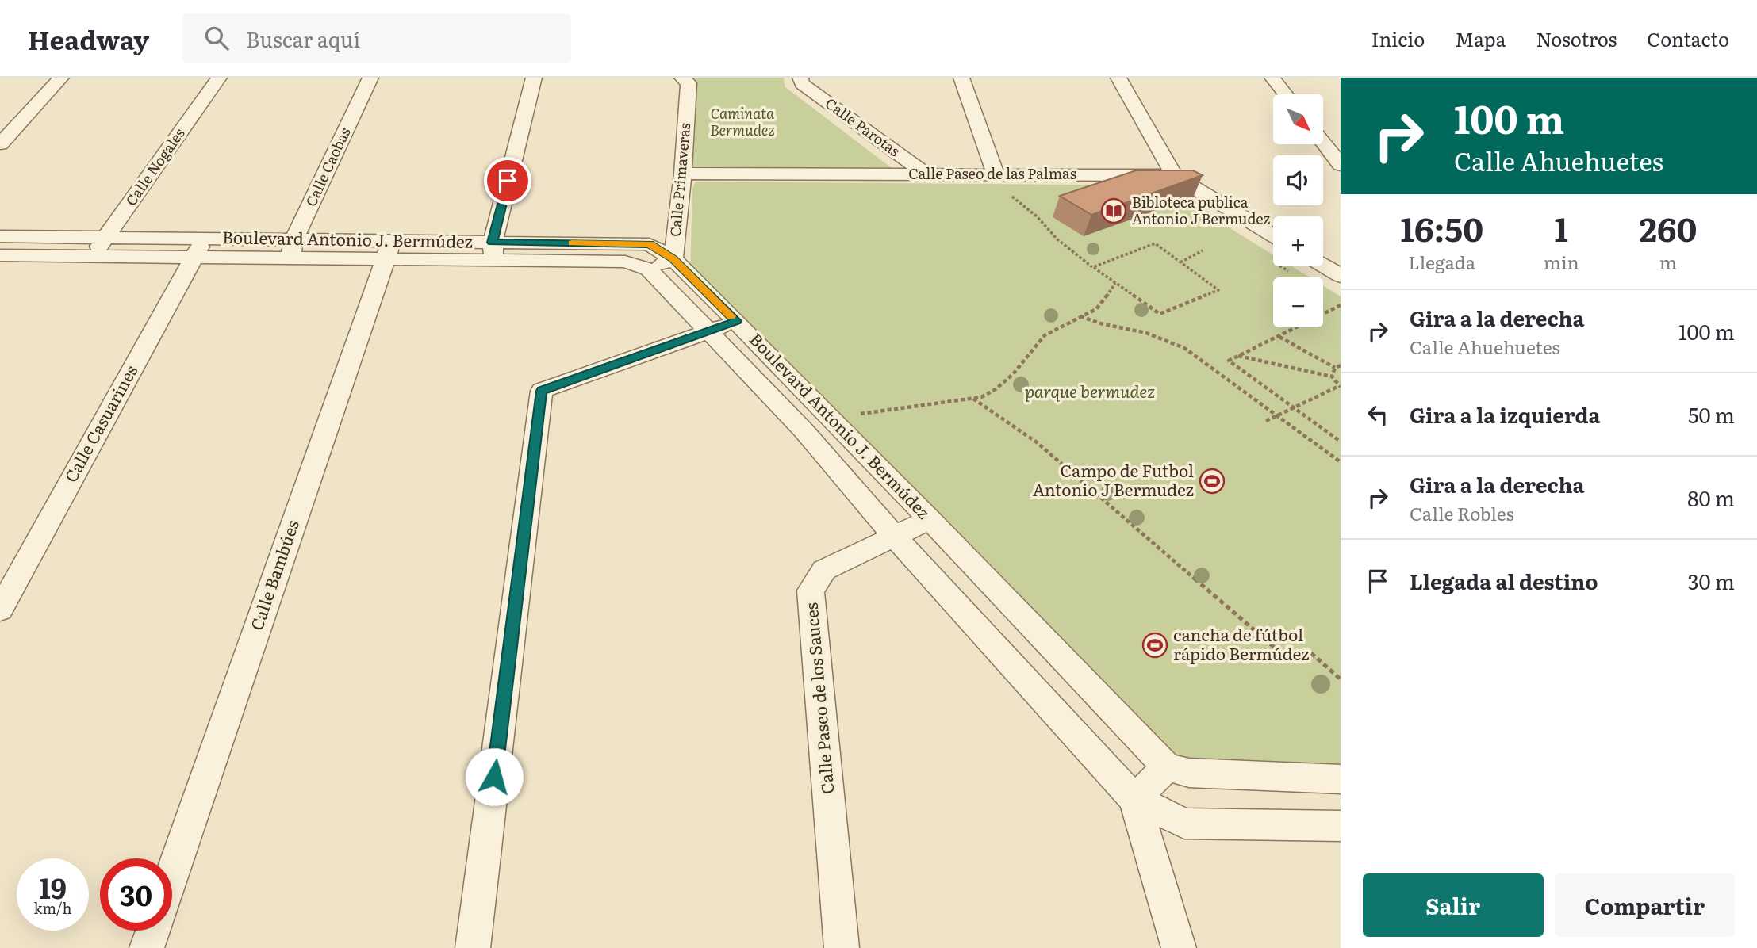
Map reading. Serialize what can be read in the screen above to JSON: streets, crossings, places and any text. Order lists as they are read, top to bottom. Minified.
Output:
{"streets":{"street":["Calle Parotas","Calle Nogales","Calle Caobas","Calle Paseo de las Palmas","Calle Primaveras","Boulevard Antonio J. Bermúdez","Calle Casuarines","Calle Bambúes","Calle Paseo de los Sauces"]},"crossings":[["Calle Parotas","Calle Paseo de las Palmas"],["Calle Nogales","Boulevard Antonio J. Bermúdez"],["Calle Paseo de las Palmas","Calle Primaveras"],["Calle Primaveras","Boulevard Antonio J. Bermúdez"],["Boulevard Antonio J. Bermúdez","Calle Casuarines"],["Boulevard Antonio J. Bermúdez","Calle Paseo de los Sauces"]],"parks":["Caminata Bermudez","parque bermudez"],"places":{"library":["Bibloteca publica Antonio J Bermudez"],"sports":["Campo de Futbol Antonio J Bermudez","cancha de fútbol rápido Bermúdez"]},"north":"bottom right","page":{"header":"Headway","search":"Buscar aquí","nav":["Inicio","Mapa","Nosotros","Contacto"],"turn":["100 m","Calle Ahuehuetes"],"map_buttons":["+","−"],"eta":["16:50","Llegada","1","min","260","m"],"list":[{"name":"Gira a la derecha","note":"Calle Ahuehuetes","value":"100 m"},{"name":"Gira a la izquierda","value":"50 m"},{"name":"Gira a la derecha","note":"Calle Robles","value":"80 m"},{"name":"Llegada al destino","value":"30 m"}],"speed":"19 km/h","limit":"30","buttons":["Salir","Compartir"]}}
